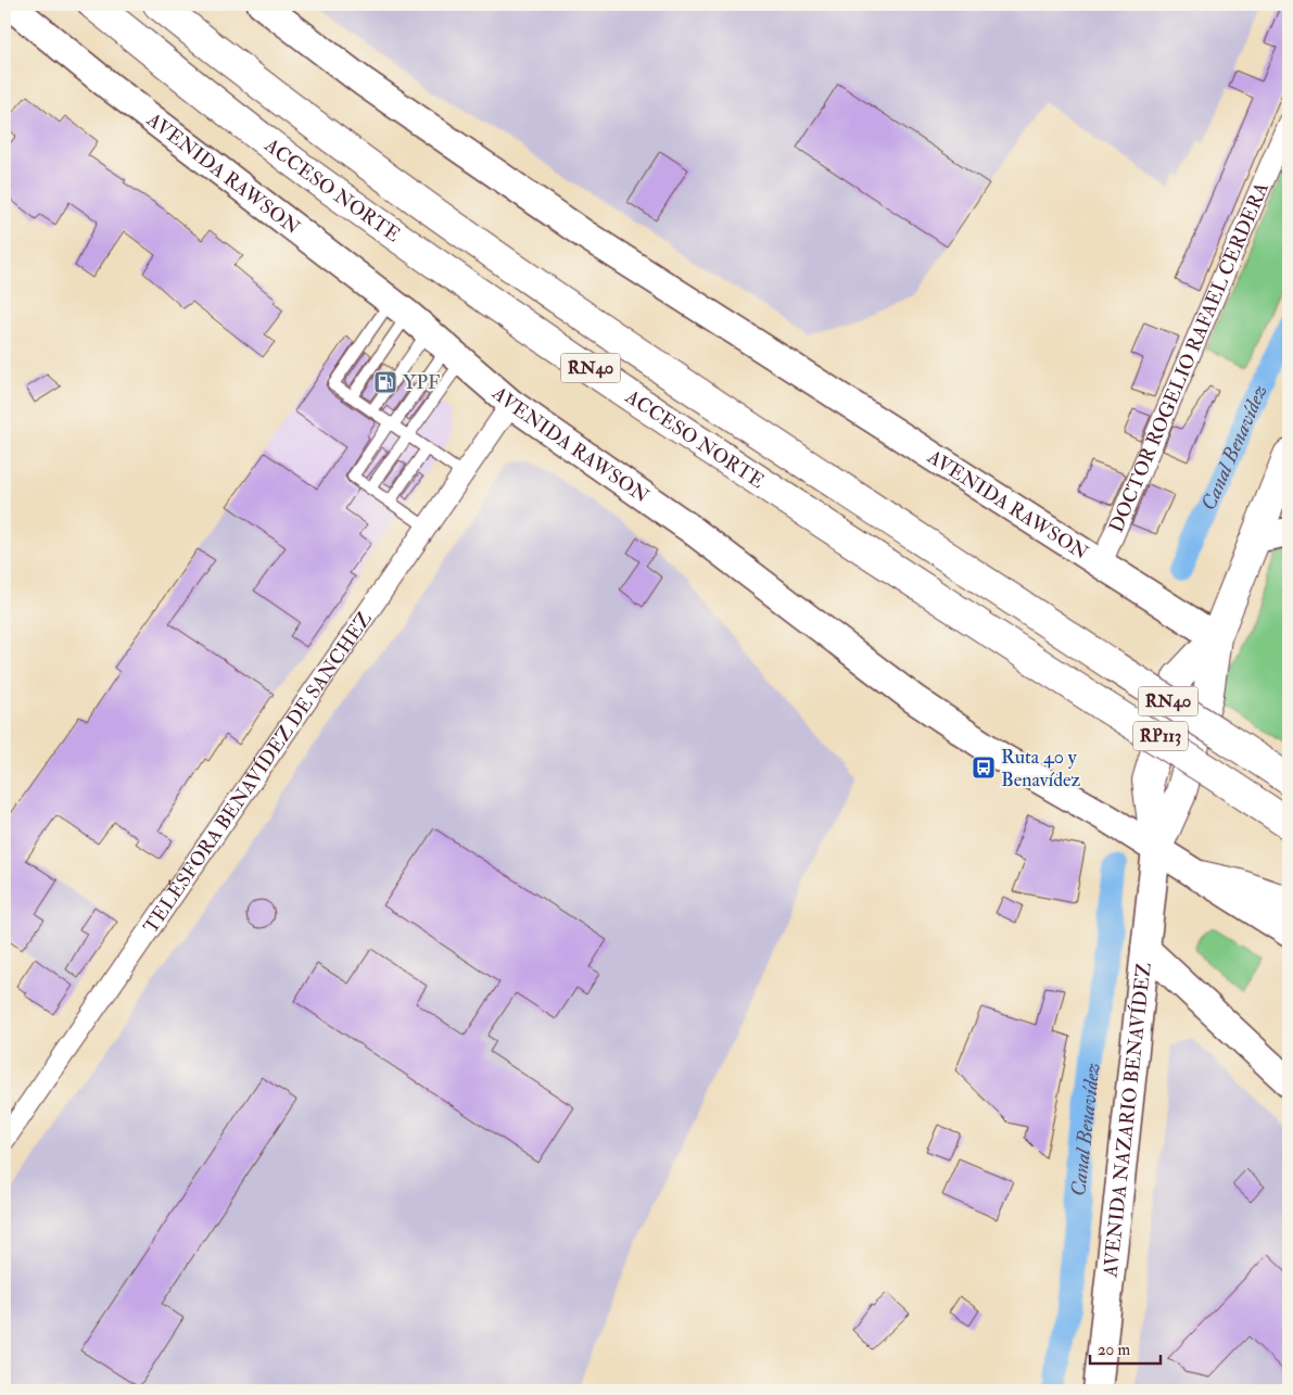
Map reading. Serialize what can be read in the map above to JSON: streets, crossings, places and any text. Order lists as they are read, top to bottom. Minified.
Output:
{"streets":{"main road":["ACCESO NORTE","RN40","RP113","AVENIDA NAZARIO BENAVÍDEZ"],"street":["AVENIDA RAWSON","DOCTOR ROGELIO RAFAEL CERDERA","TELÉSFORA BENAVÍDEZ DE SANCHEZ"]},"crossings":[["AVENIDA RAWSON","DOCTOR ROGELIO RAFAEL CERDERA"],["AVENIDA RAWSON","TELÉSFORA BENAVÍDEZ DE SANCHEZ"],["AVENIDA RAWSON","AVENIDA NAZARIO BENAVÍDEZ"]],"water":["Canal Benavídez"],"places":{"fuel station":["YPF"],"bus stop":["Ruta 40 y Benavídez"]},"scale_bar":"20 m"}
